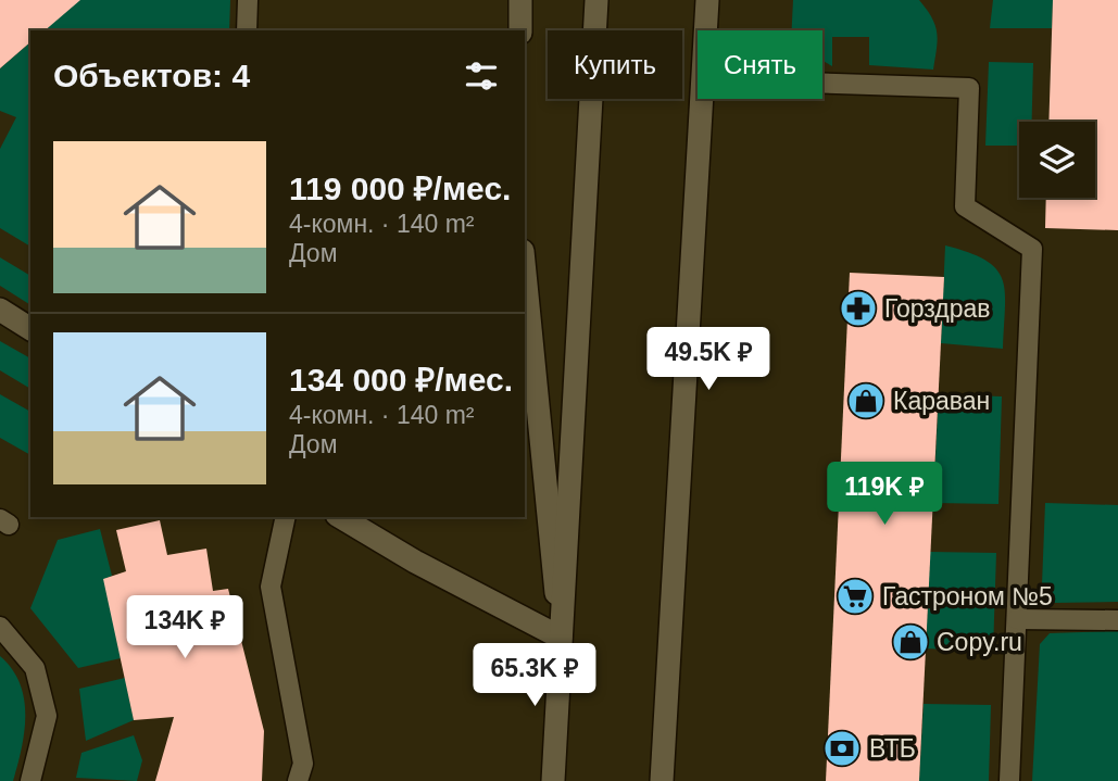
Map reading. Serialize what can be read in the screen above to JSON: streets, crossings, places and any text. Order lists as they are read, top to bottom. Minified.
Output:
{"places":{"pharmacy":["Горздрав"],"shop":["Караван","Copy.ru"],"supermarket":["Гастроном №5"],"bank":["ВТБ"]},"page":{"chip":["Купить","Снять"],"heading":"Объектов: 4","list":[{"name":"119 000 ₽/мес.","note":"4-комн. · 140 m² · Дом"},{"name":"134 000 ₽/мес.","note":"4-комн. · 140 m² · Дом"}],"price":["49.5K ₽","119K ₽","134K ₽","65.3K ₽"]}}
